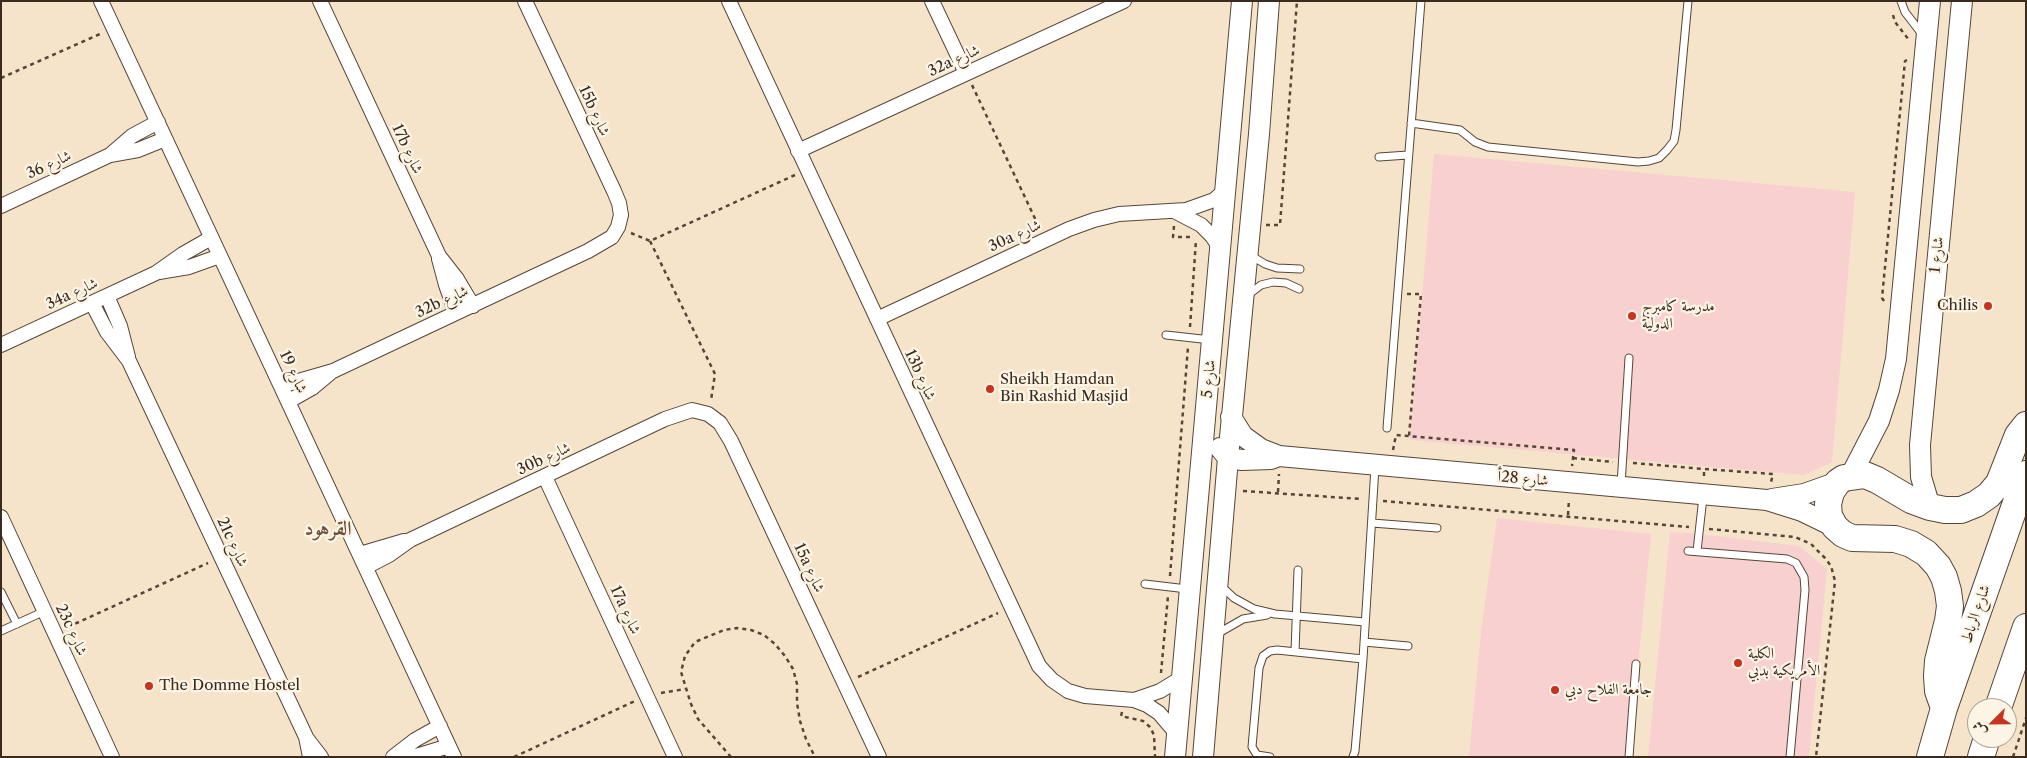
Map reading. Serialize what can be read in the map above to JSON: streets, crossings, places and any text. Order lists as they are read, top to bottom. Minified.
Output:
{"streets":{"highway":["شارع الرباط"],"street":["32a شارع","15b شارع","17b شارع","شارع 36","30a شارع","شارع 1","34a شارع","32b شارع","شارع 19","13b شارع","شارع 5","30b شارع","شارع 28أ","21c شارع","15a شارع","17a شارع","23c شارع"]},"crossings":[["32a شارع","13b شارع"],["15b شارع","32b شارع"],["17b شارع","32b شارع"],["شارع 36","شارع 19"],["30a شارع","13b شارع"],["30a شارع","شارع 5"],["شارع 1","شارع 28أ"],["34a شارع","شارع 19"],["34a شارع","21c شارع"],["32b شارع","شارع 19"],["13b شارع","شارع 5"],["شارع 5","شارع 28أ"],["30b شارع","15a شارع"],["30b شارع","17a شارع"]],"districts":["القرهود"],"places":["Chilis","مدرسة كامبرج الدولية","Sheikh Hamdan Bin Rashid Masjid","الكلية الأمريكية بدبي","The Domme Hostel","جامعة الفلاح دبي"],"north":"bottom left"}
